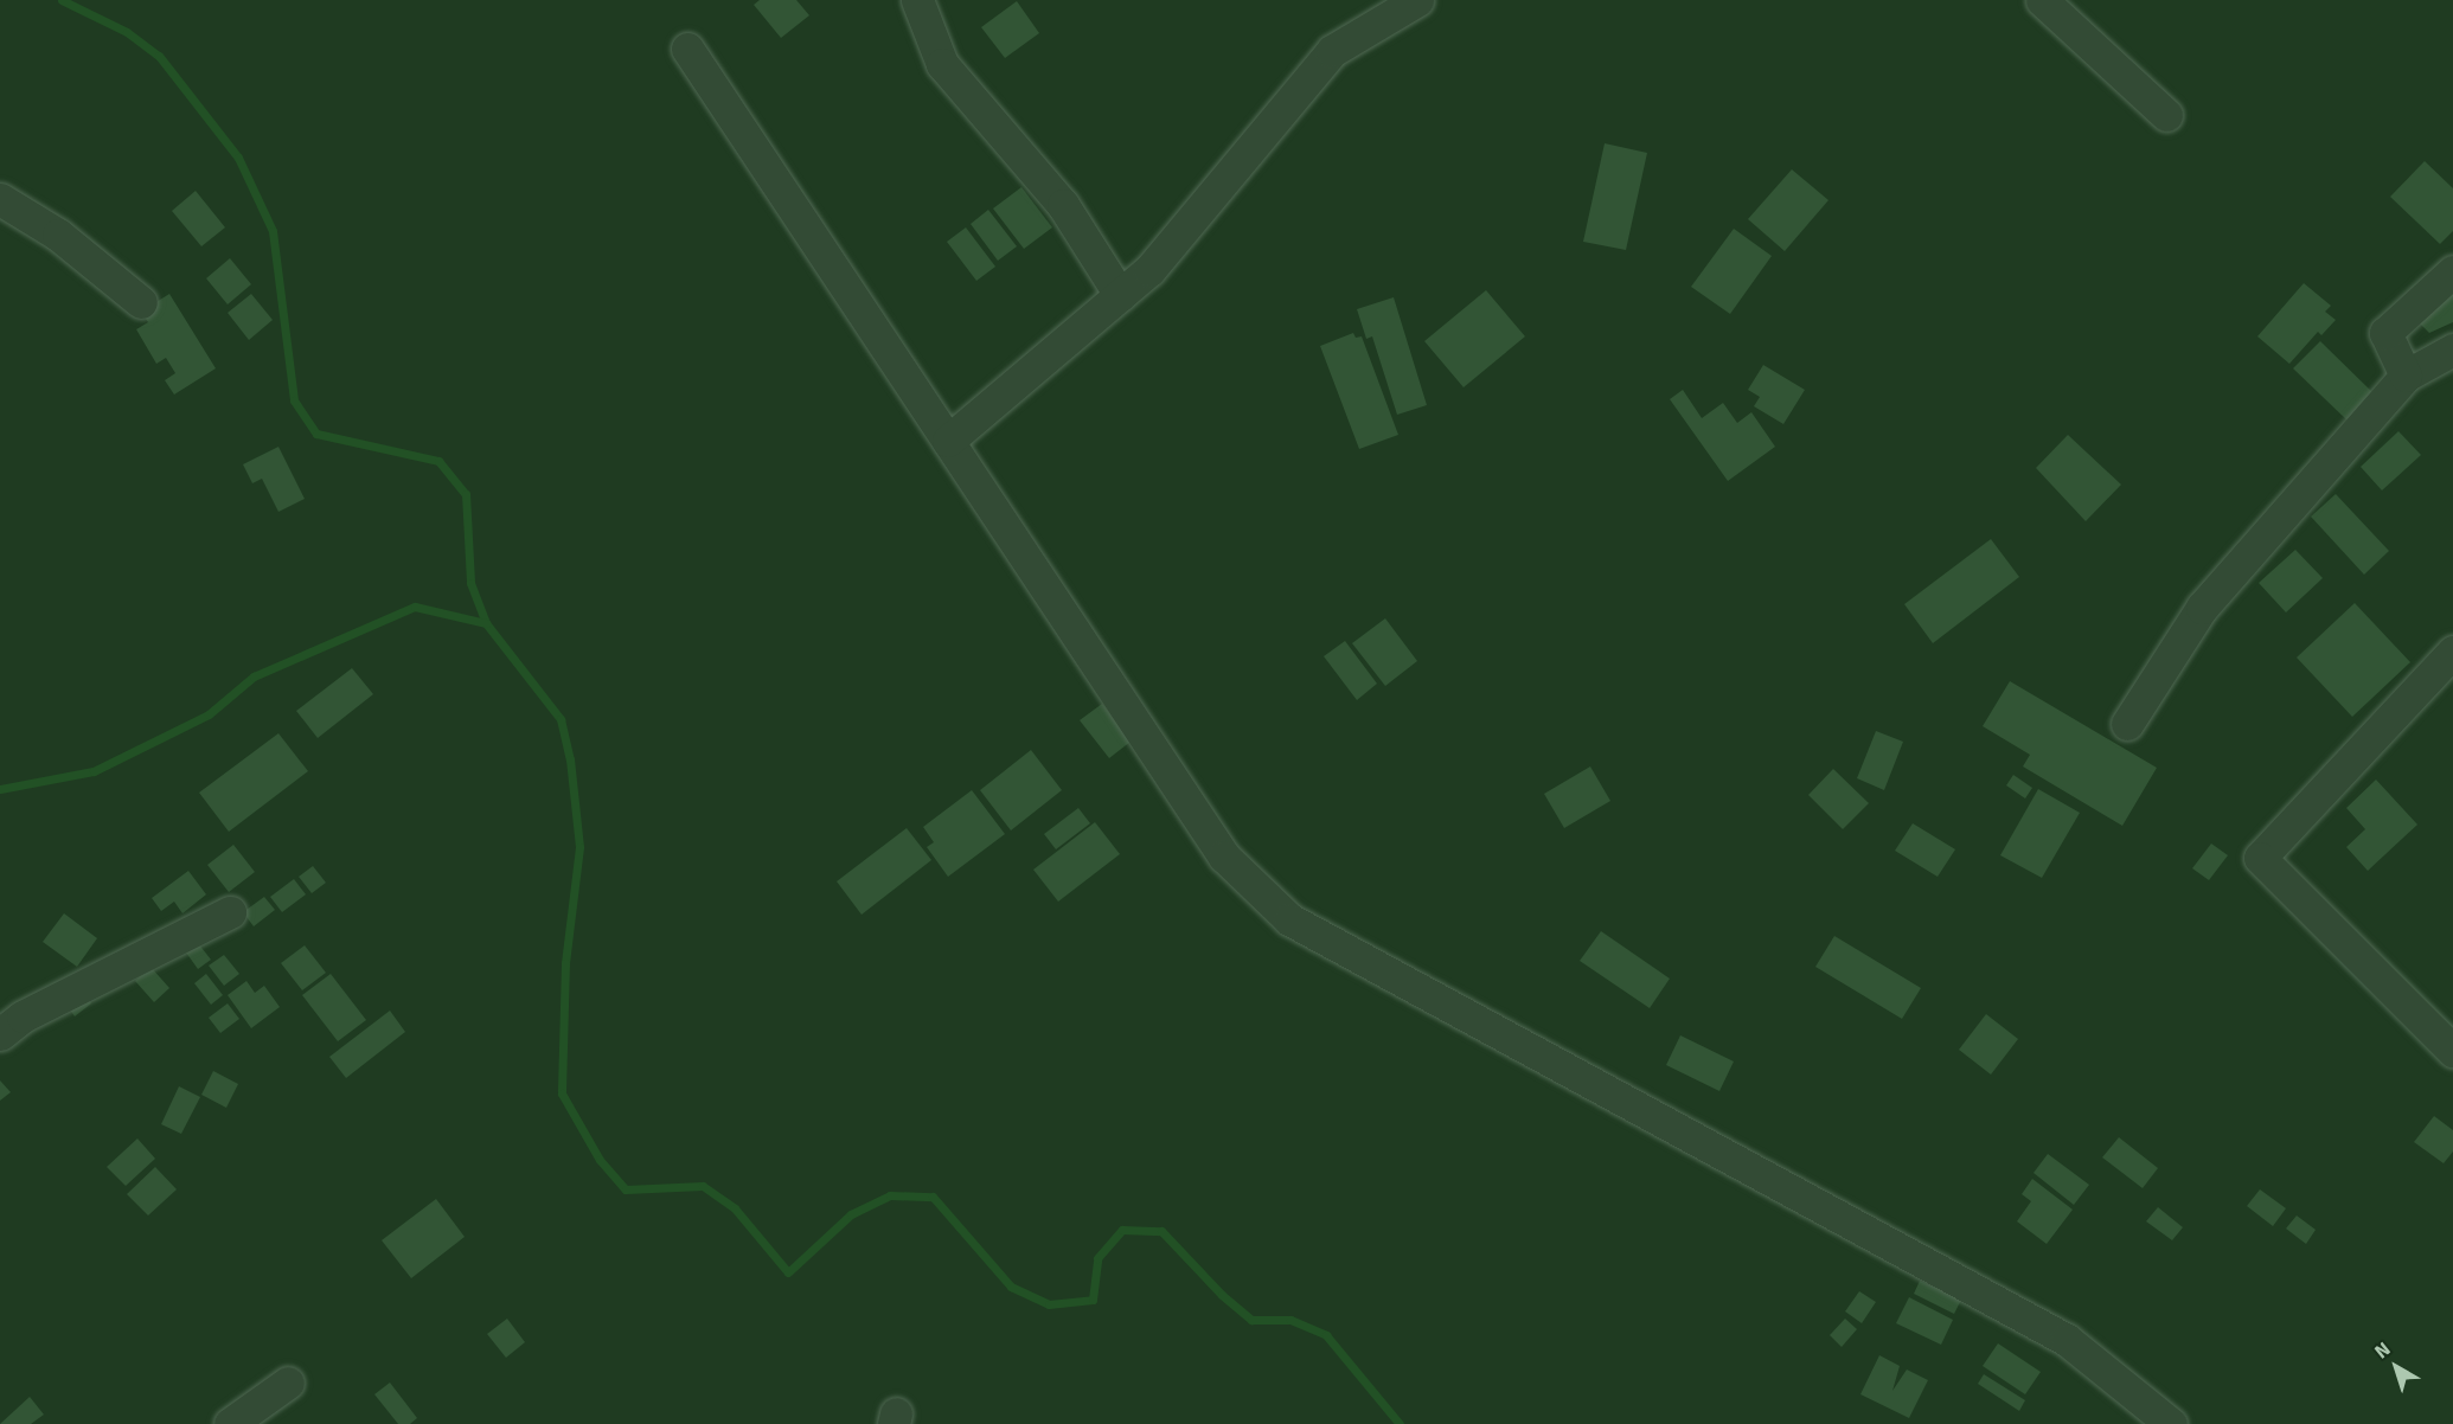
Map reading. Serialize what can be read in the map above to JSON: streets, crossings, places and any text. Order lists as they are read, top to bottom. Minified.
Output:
{"north":"top left"}
